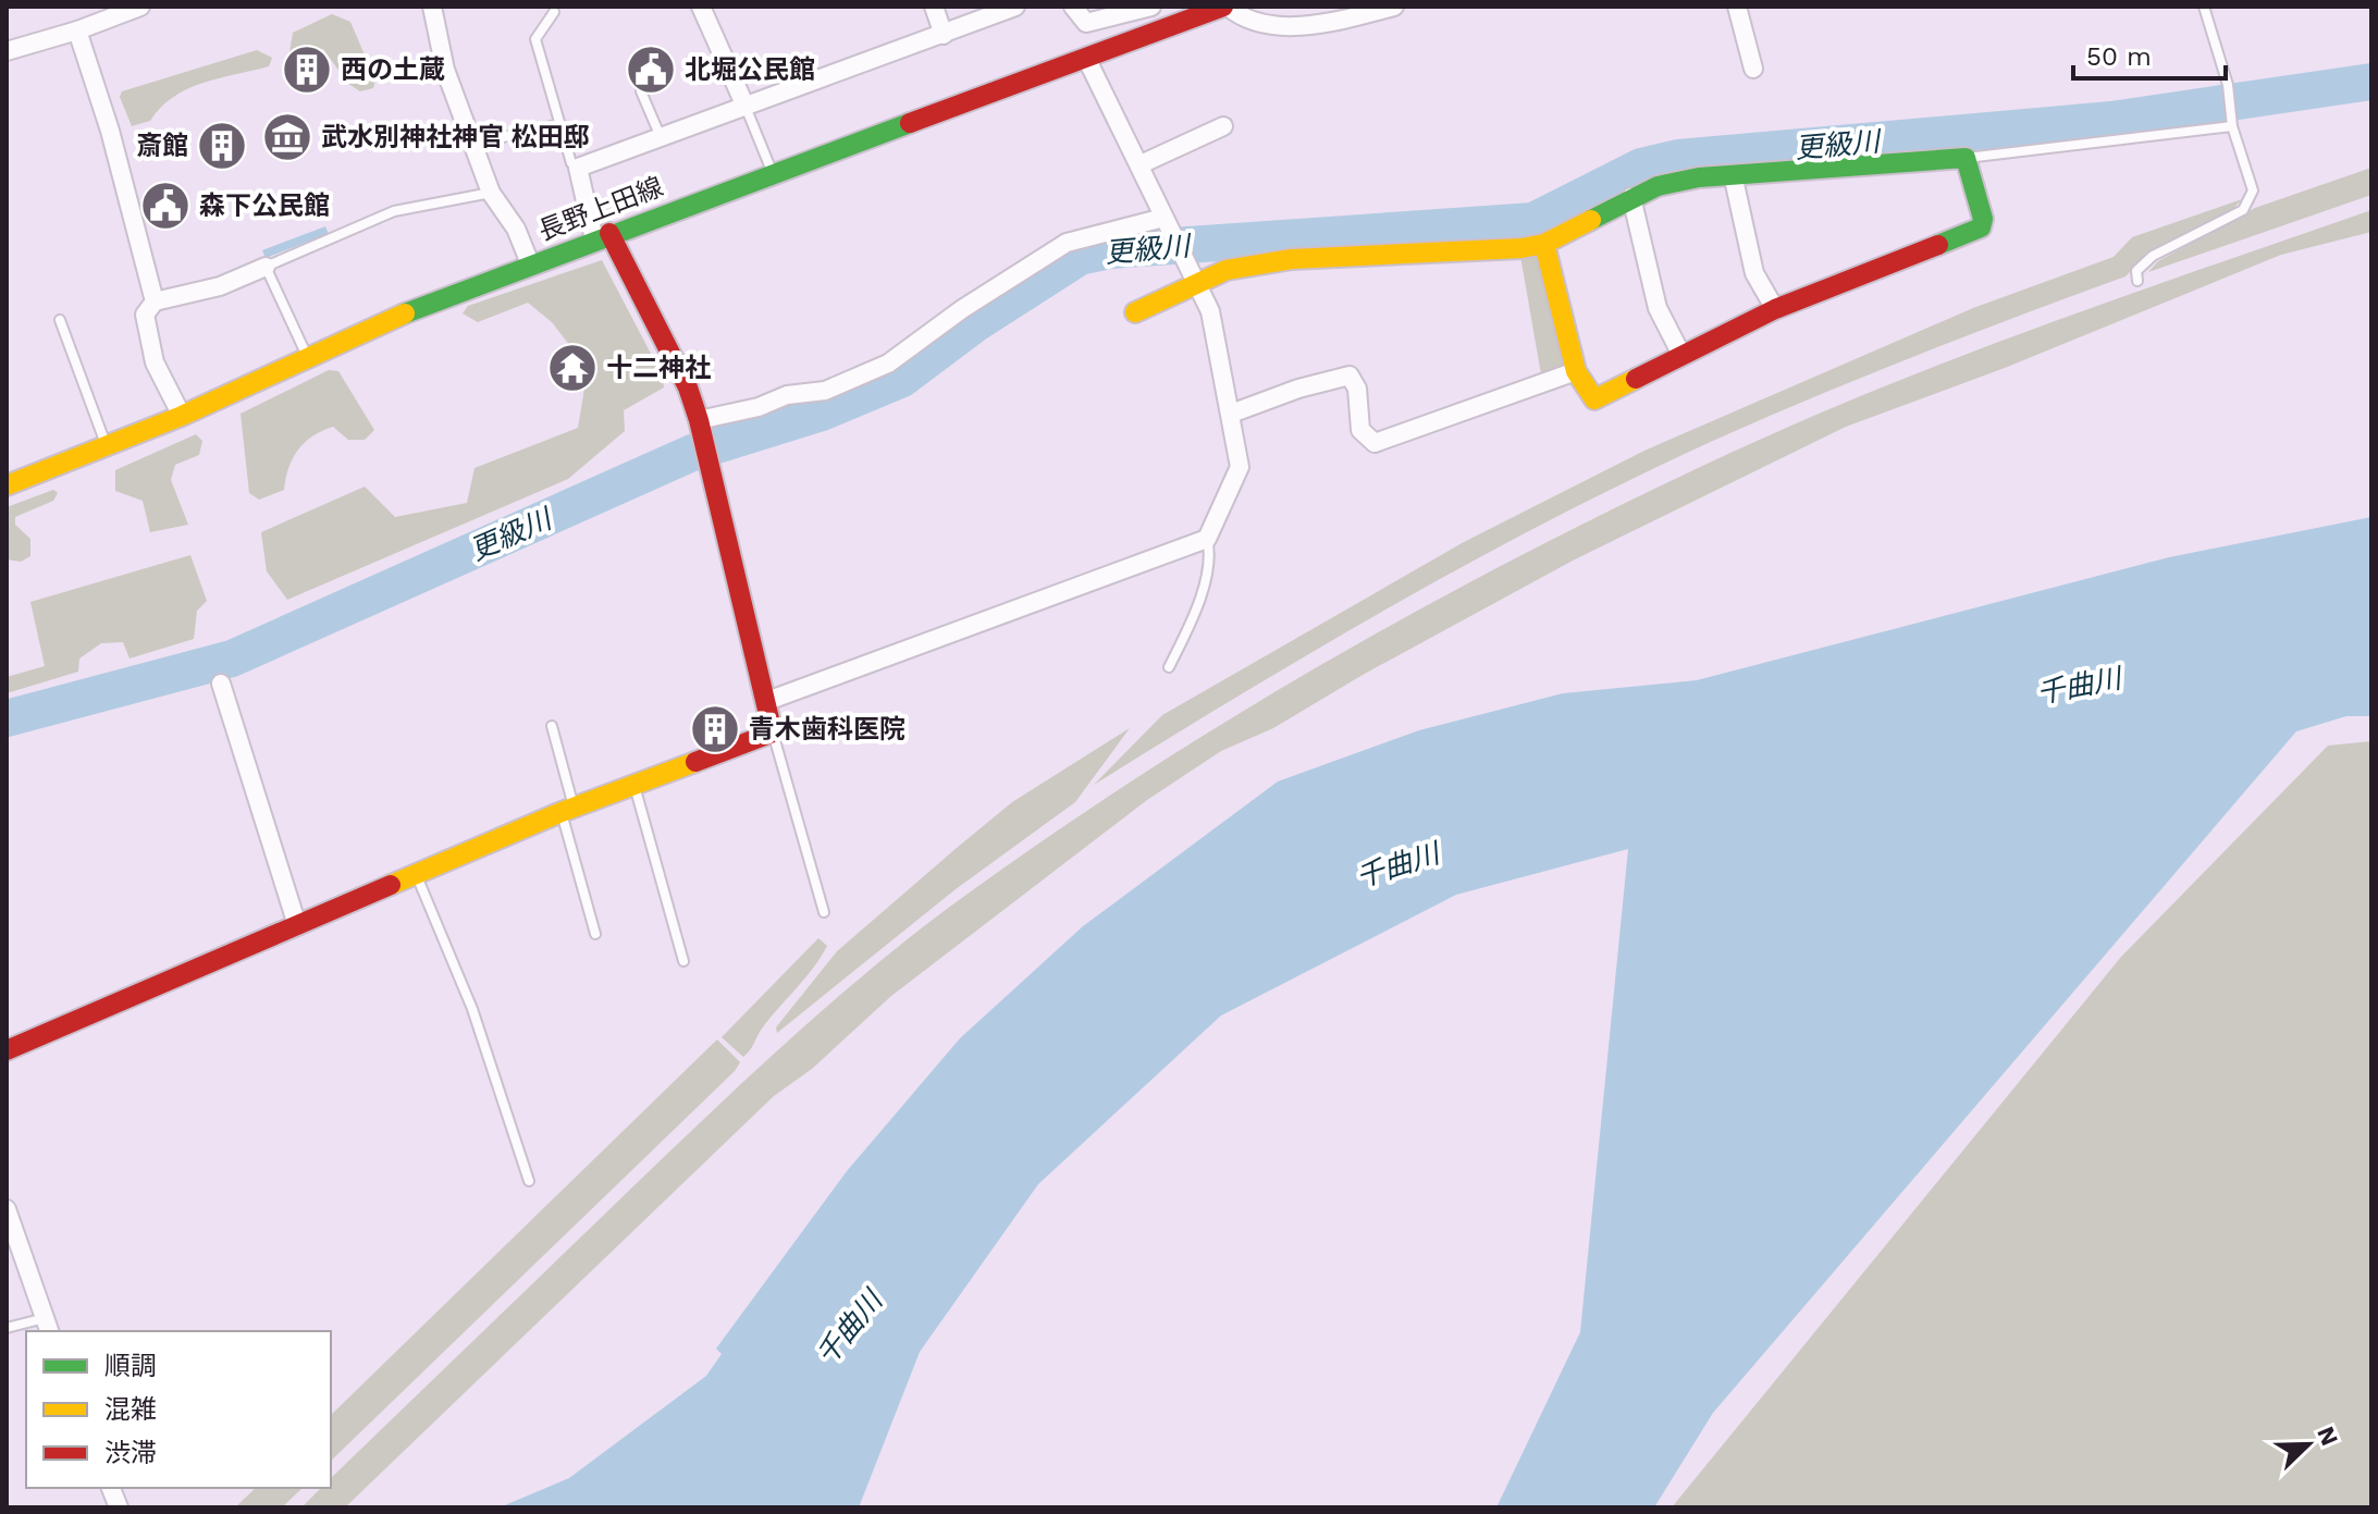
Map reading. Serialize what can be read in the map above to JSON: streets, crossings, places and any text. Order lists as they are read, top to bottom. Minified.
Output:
{"streets":{"street":["長野上田線"]},"water":["更級川","千曲川"],"places":{"building":["西の土蔵","斎館","青木歯科医院"],"public building":["北堀公民館","森下公民館"],"museum":["武水別神社神官 松田邸"],"temple":["十二神社"]},"legend":["順調","混雑","渋滞"],"scale_bar":"50 m","north":"top right"}
